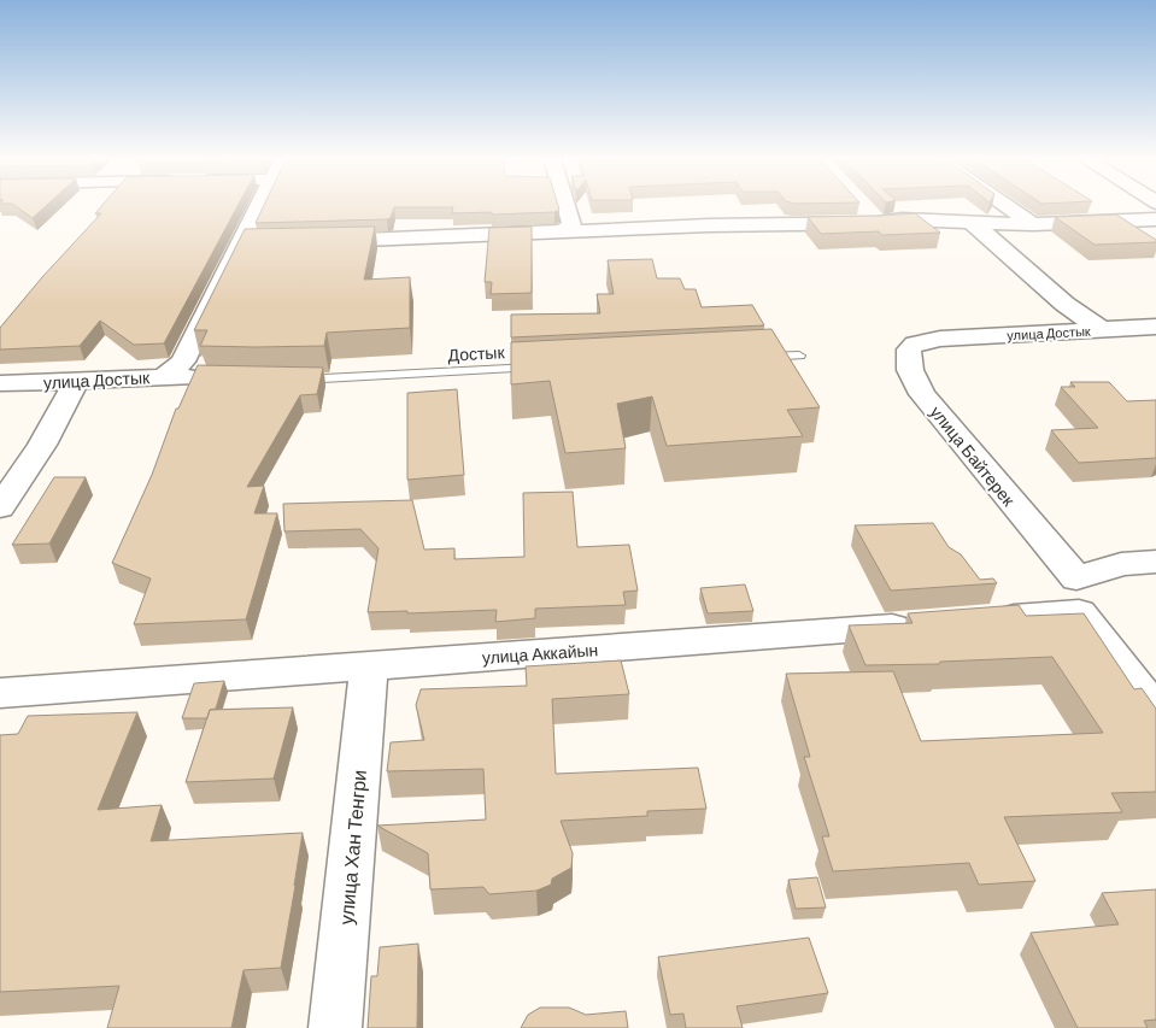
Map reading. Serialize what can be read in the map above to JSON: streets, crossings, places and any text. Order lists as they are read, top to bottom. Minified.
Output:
{"streets":{"street":["улица Достык","улица Байтерек","улица Аккайын","улица Хан Тенгри"],"lane":["Достык"]},"crossings":[["улица Достык","улица Байтерек"],["улица Аккайын","улица Хан Тенгри"]]}
